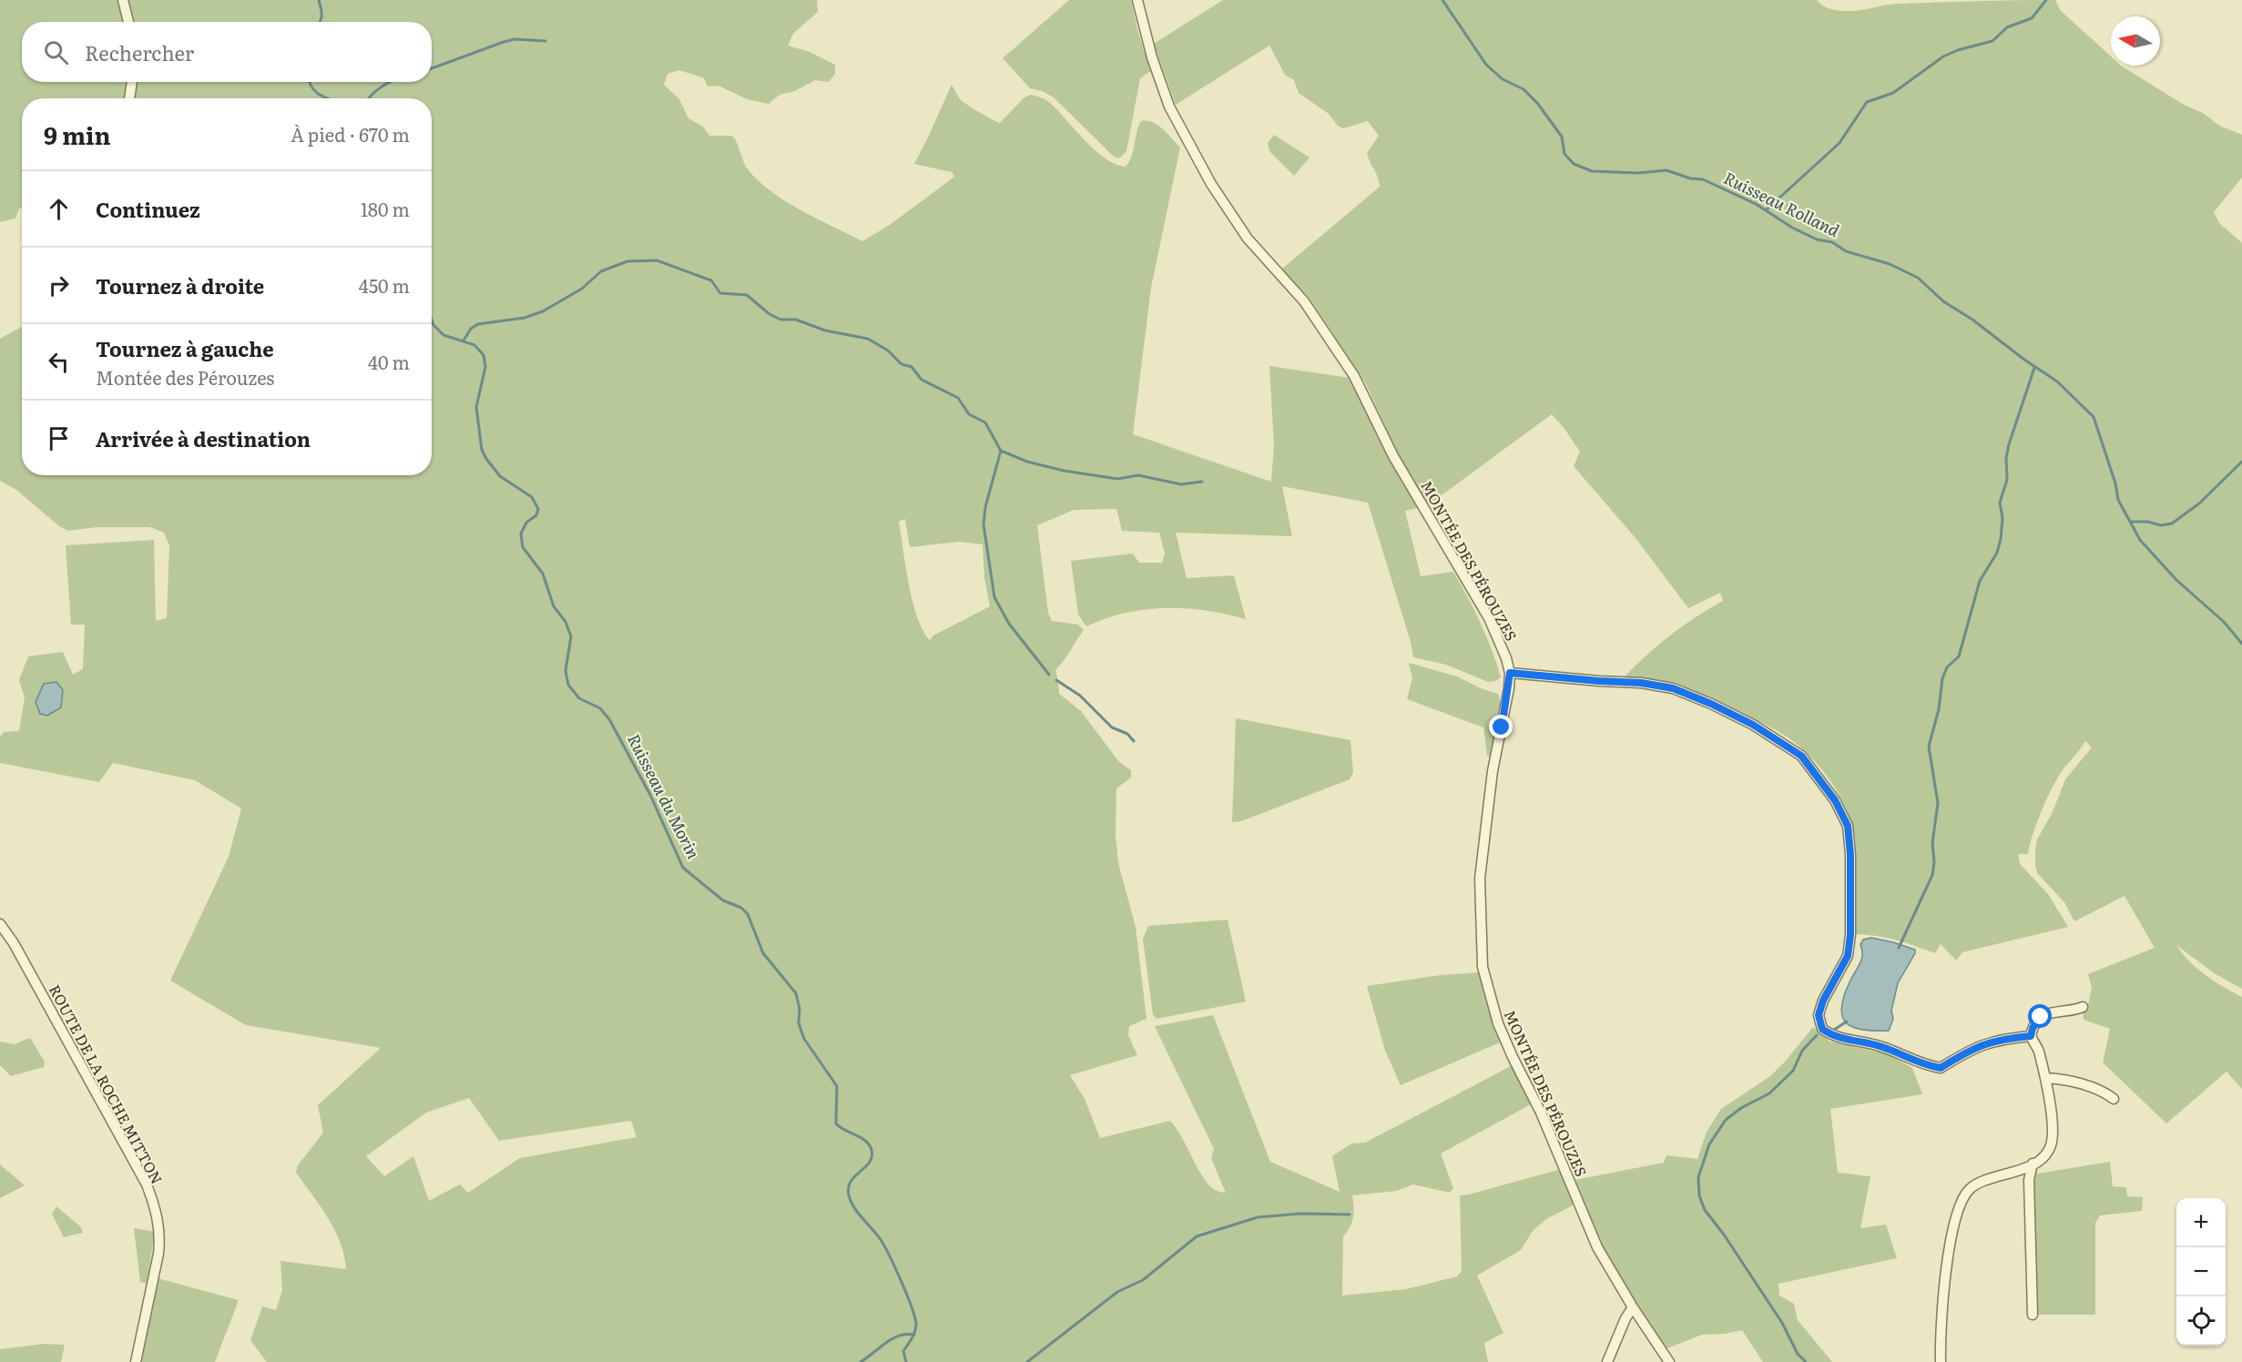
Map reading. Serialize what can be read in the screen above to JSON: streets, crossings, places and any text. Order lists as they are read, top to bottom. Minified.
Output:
{"streets":{"street":["MONTÉE DES PÉROUZES","ROUTE DE LA ROCHE MITTON"]},"water":["Ruisseau Rolland","Ruisseau du Morin"],"north":"left","page":{"search":"Rechercher","heading":["9 min","À pied · 670 m"],"list":[["Continuez","180 m"],["Tournez à droite","450 m"],["Tournez à gauche","Montée des Pérouzes","40 m"],"Arrivée à destination"],"map_buttons":["+","−"]}}
